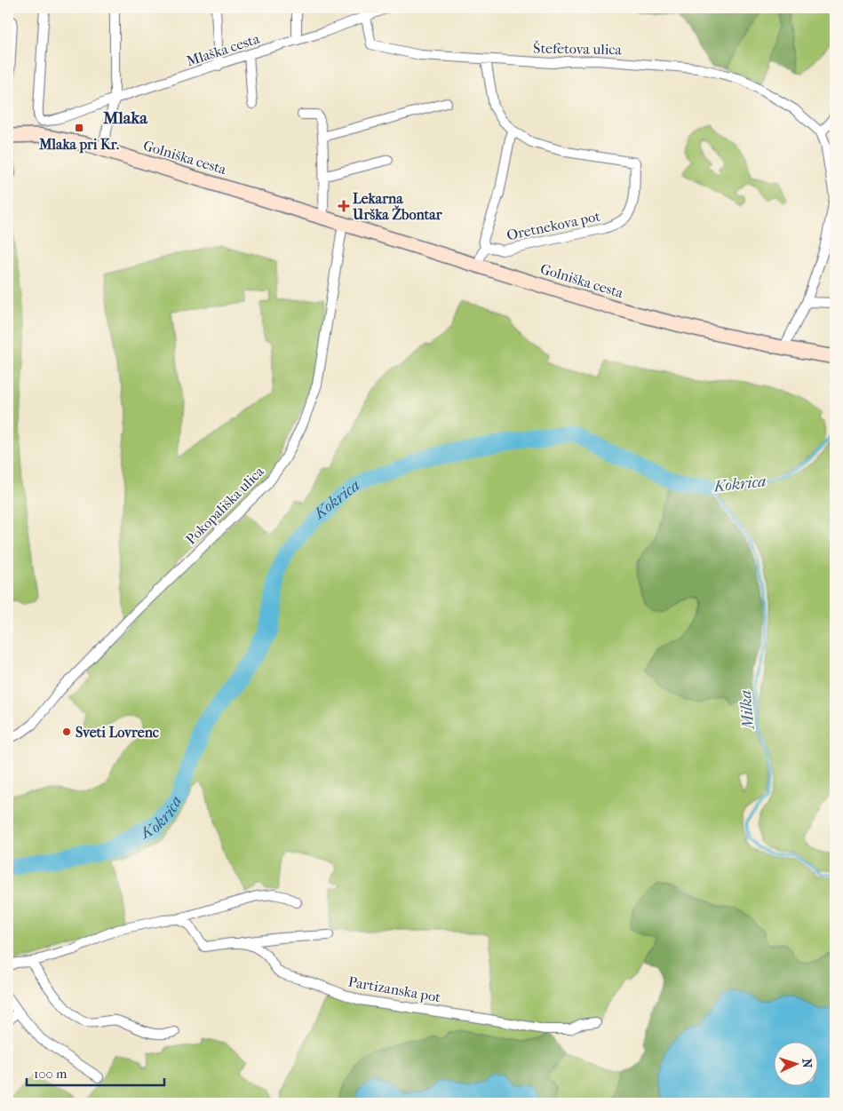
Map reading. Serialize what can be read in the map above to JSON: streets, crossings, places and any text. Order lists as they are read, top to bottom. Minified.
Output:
{"streets":{"main road":["Golniška cesta"],"street":["Štefetova ulica","Mlaška cesta","Oretnekova pot","Pokopališka ulica","Partizanska pot"]},"crossings":[["Štefetova ulica","Mlaška cesta"],["Štefetova ulica","Oretnekova pot"],["Golniška cesta","Oretnekova pot"],["Golniška cesta","Pokopališka ulica"]],"districts":["Mlaka"],"water":["Kokrica","Milka"],"places":{"transit":["Mlaka pri Kr."],"health":["Lekarna Urška Žbontar"],"other":["Sveti Lovrenc"]},"scale_bar":"100 m","north":"right"}
